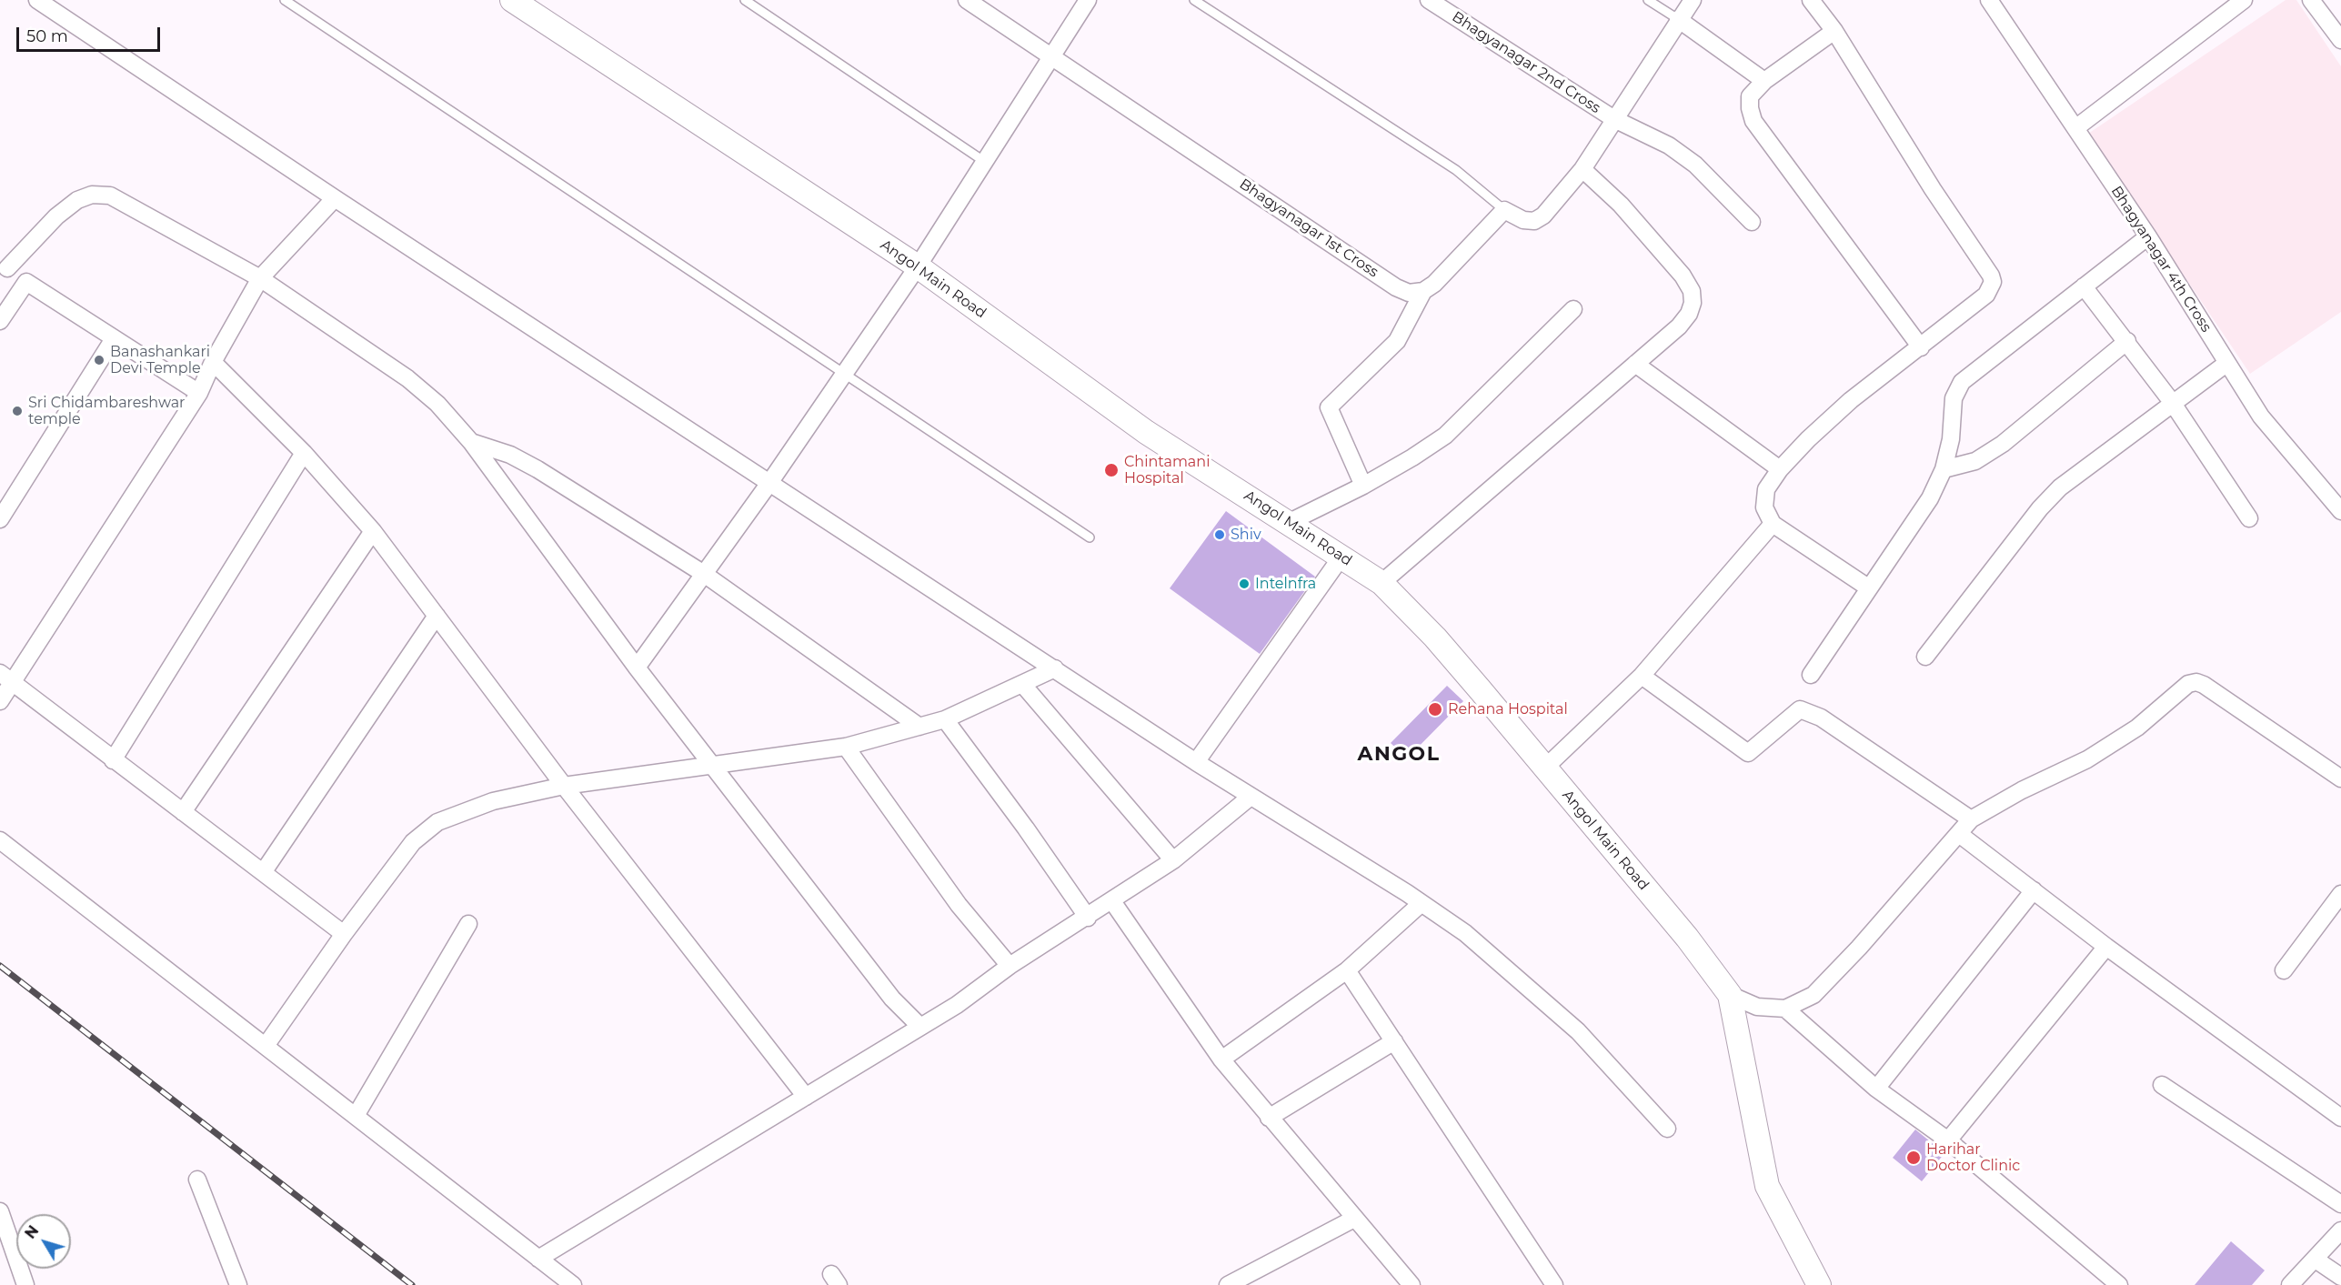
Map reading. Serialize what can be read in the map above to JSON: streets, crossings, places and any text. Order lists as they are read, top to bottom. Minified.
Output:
{"streets":{"street":["Bhagyanagar 2nd Cross","Bhagyanagar 1st Cross","Bhagyanagar 4th Cross","Angol Main Road"]},"districts":["ANGOL"],"places":["Banashankari Devi Temple","Sri Chidambareshwar temple","Chintamani Hospital","Shiv","Intelnfra","Rehana Hospital","Harihar Doctor Clinic"],"scale_bar":"50 m","north":"top left"}
